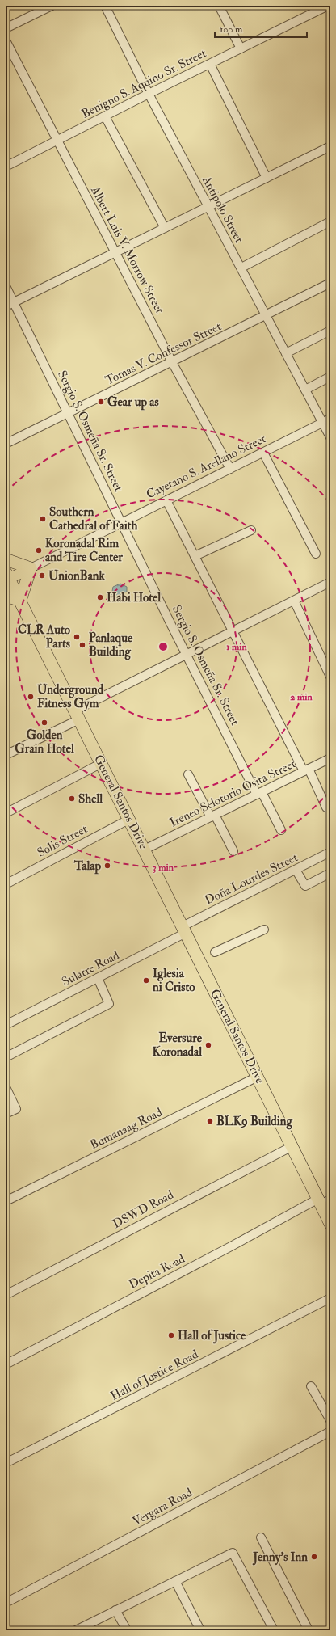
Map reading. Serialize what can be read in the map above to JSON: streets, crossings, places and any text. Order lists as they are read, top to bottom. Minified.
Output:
{"streets":{"highway":["General Santos Drive"],"main road":["Cayetano S. Arellano Street"],"street":["Benigno S. Aquino Sr. Street","Antipolo Street","Albert Luis V. Morrow Street","Tomas V. Confessor Street","Sergio S. Osmeña Sr. Street","Ireneo Selotorio Osita Street","Solis Street","Doña Lourdes Street","Sulatre Road","Bumanaag Road","DSWD Road","Depita Road","Hall of Justice Road","Vergara Road"]},"crossings":[["Benigno S. Aquino Sr. Street","Antipolo Street"],["Benigno S. Aquino Sr. Street","Albert Luis V. Morrow Street"],["Antipolo Street","Tomas V. Confessor Street"],["Antipolo Street","Cayetano S. Arellano Street"],["Albert Luis V. Morrow Street","Tomas V. Confessor Street"],["Albert Luis V. Morrow Street","Cayetano S. Arellano Street"],["Tomas V. Confessor Street","Sergio S. Osmeña Sr. Street"],["Sergio S. Osmeña Sr. Street","Cayetano S. Arellano Street"],["Sergio S. Osmeña Sr. Street","Ireneo Selotorio Osita Street"],["Cayetano S. Arellano Street","General Santos Drive"],["Ireneo Selotorio Osita Street","General Santos Drive"],["General Santos Drive","Solis Street"],["General Santos Drive","Doña Lourdes Street"],["General Santos Drive","Sulatre Road"],["General Santos Drive","Bumanaag Road"],["General Santos Drive","DSWD Road"],["General Santos Drive","Depita Road"],["Doña Lourdes Street","Sulatre Road"]],"places":["Gear up as","Southern Cathedral of Faith","Koronadal Rim and Tire Center","UnionBank","Habi Hotel","CLR Auto Parts","Panlaque Building","Underground Fitness Gym","Golden Grain Hotel","Shell","Talap","Iglesia ni Cristo","Eversure Koronadal","BLK9 Building","Hall of Justice","Jenny's Inn"],"scale_bar":"100 m","rings":["1 min","2 min","3 min"]}
